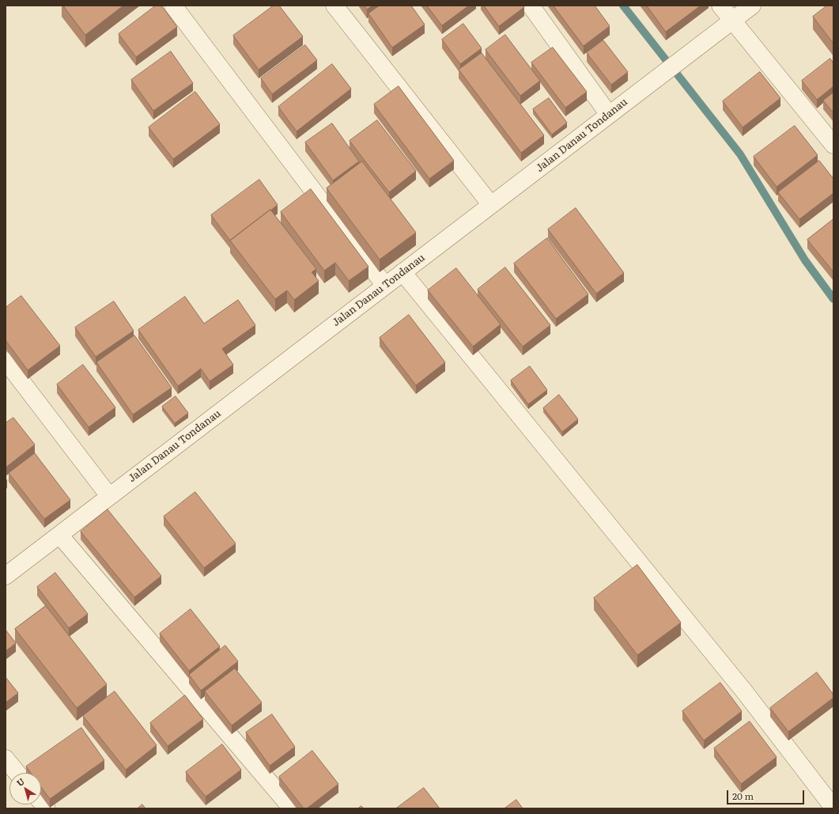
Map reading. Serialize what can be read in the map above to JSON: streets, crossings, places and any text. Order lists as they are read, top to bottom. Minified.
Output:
{"streets":{"street":["Jalan Danau Tondanau"]},"scale_bar":"20 m","north":"top left"}
